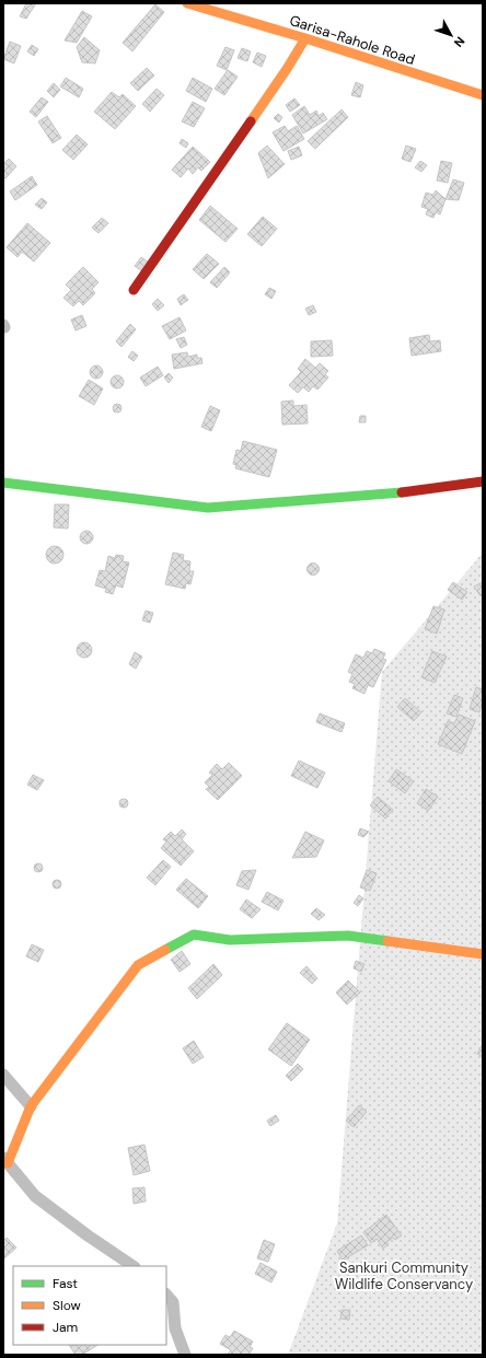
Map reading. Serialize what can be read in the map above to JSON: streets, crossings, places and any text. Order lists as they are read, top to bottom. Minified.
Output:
{"streets":{"street":["Garisa-Rahole Road"]},"parks":["Sankuri Community Wildlife Conservancy"],"legend":["Fast","Slow","Jam"],"north":"bottom right"}
